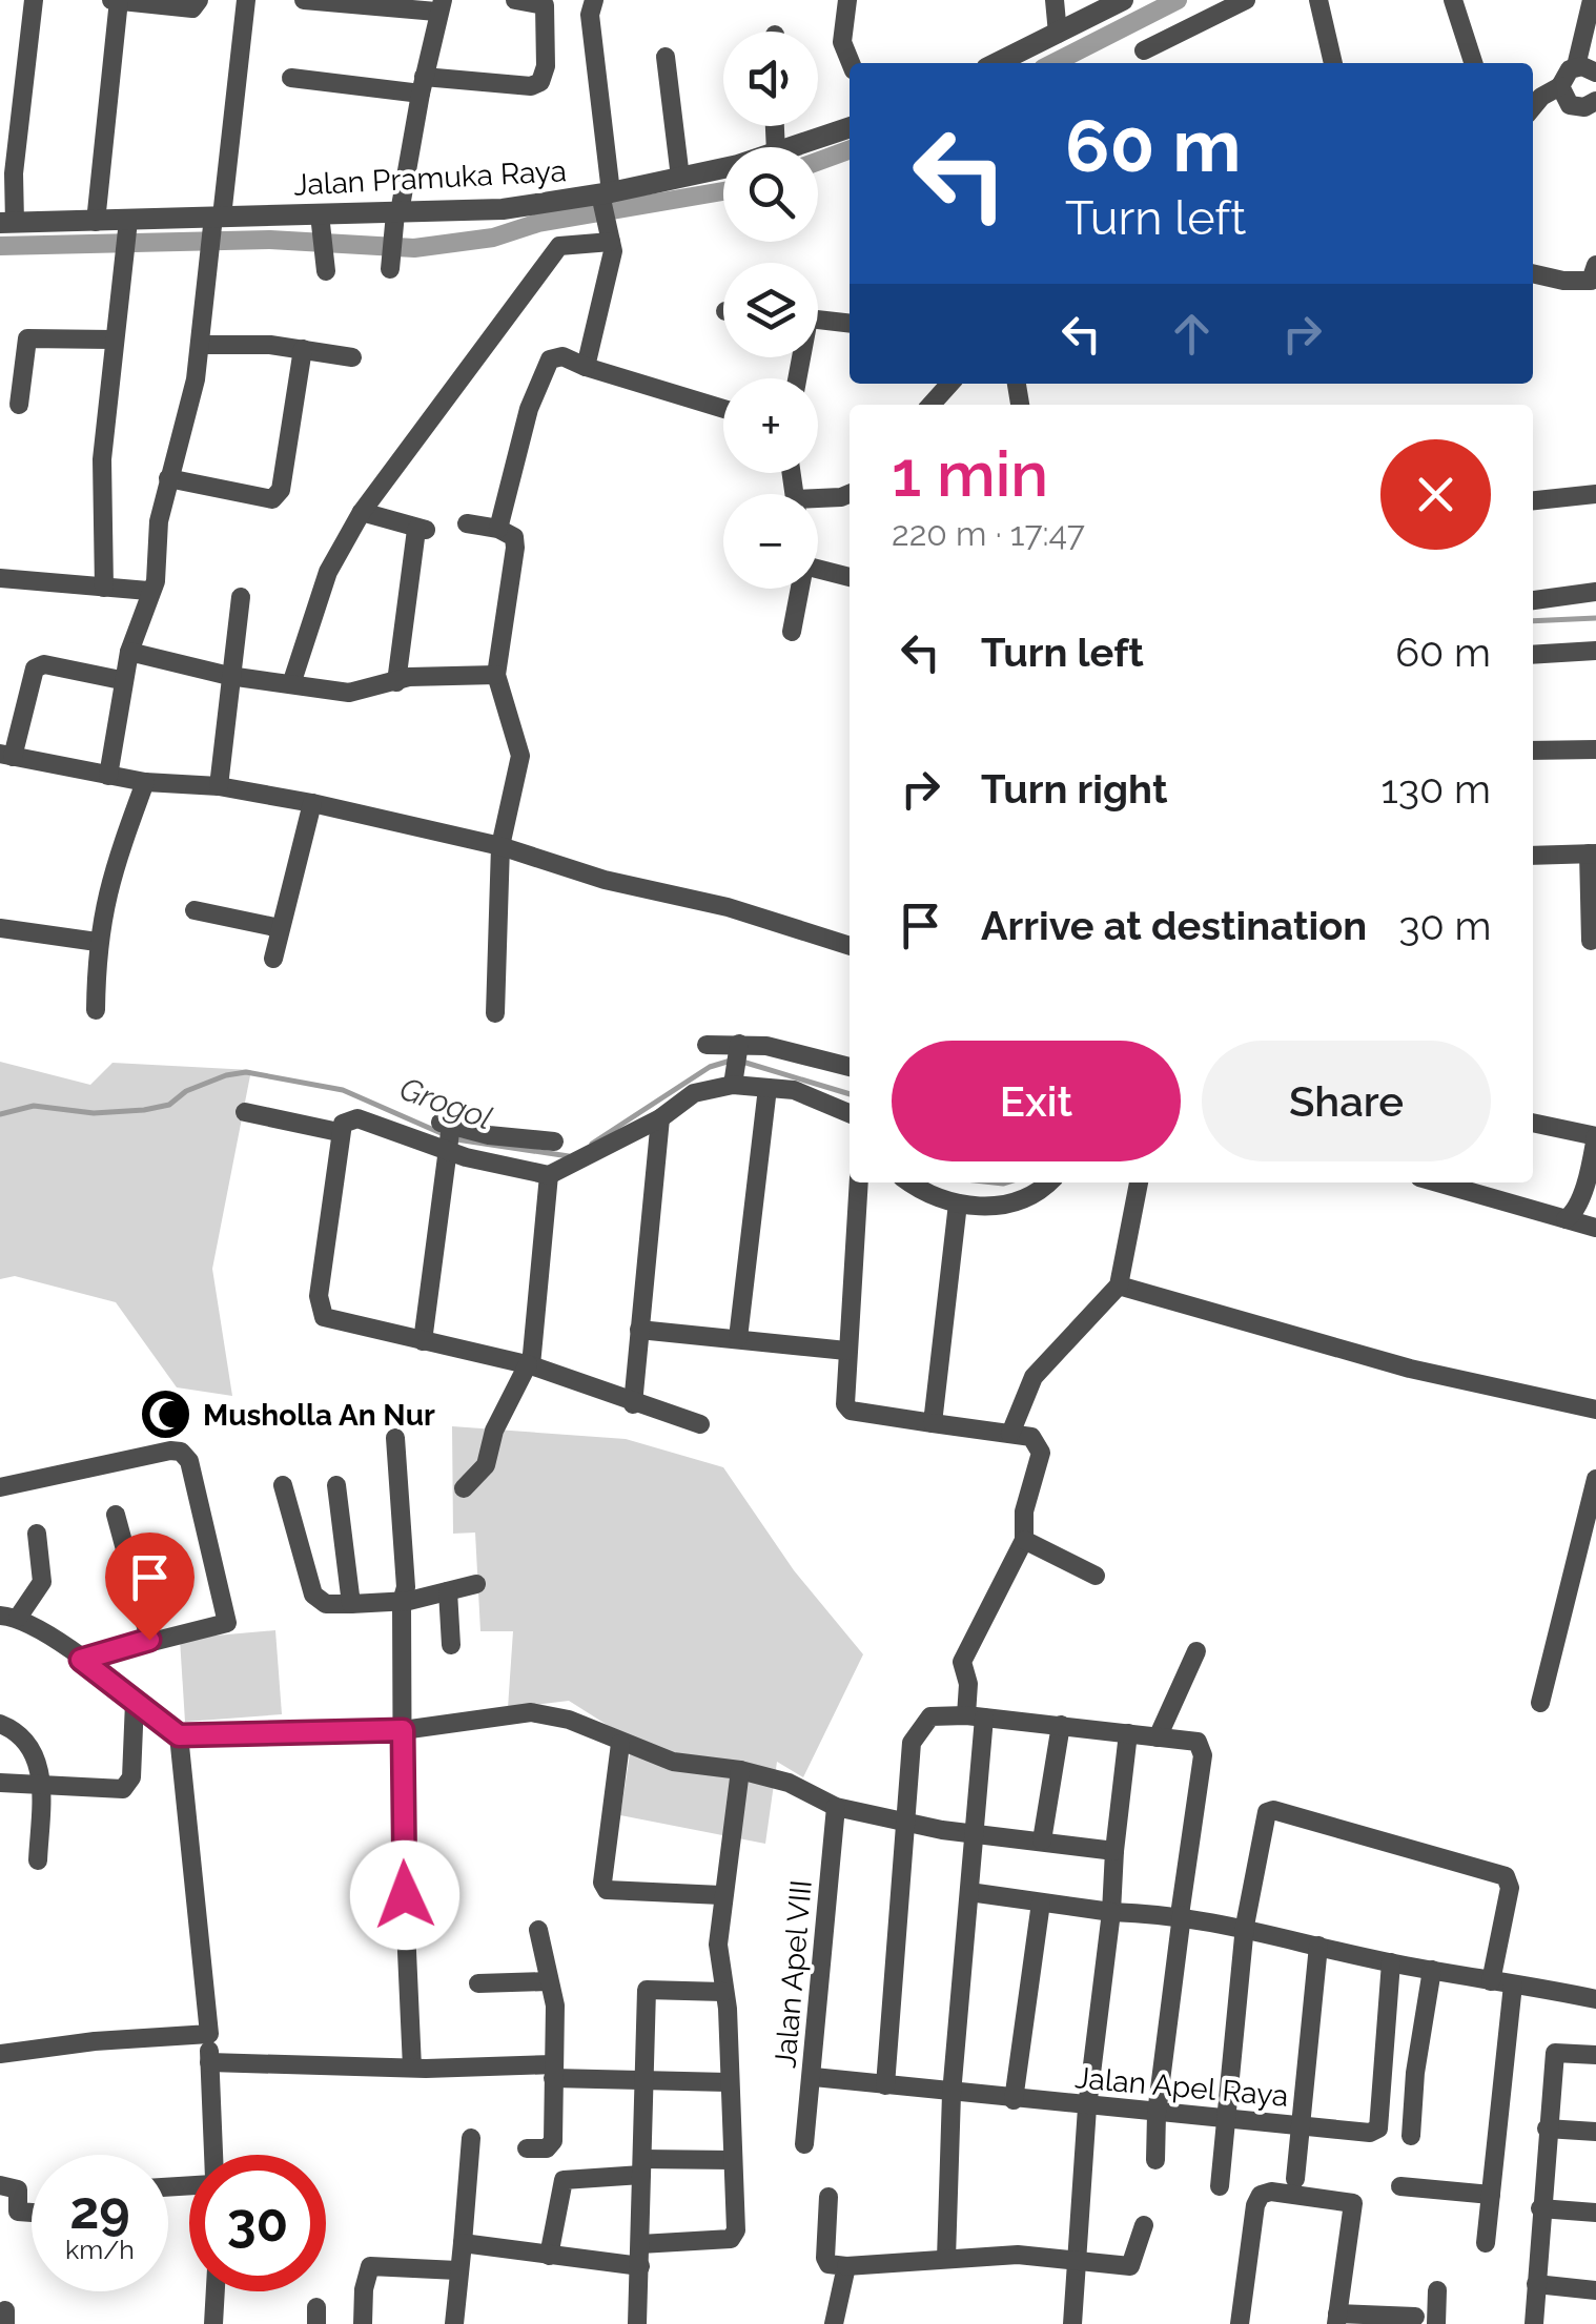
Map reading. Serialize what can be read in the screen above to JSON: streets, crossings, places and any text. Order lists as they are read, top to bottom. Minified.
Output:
{"streets":{"street":["Jalan Pramuka Raya","Jalan Apel VIII","Jalan Apel Raya"]},"crossings":[["Jalan Apel VIII","Jalan Apel Raya"]],"water":["Grogol"],"places":{"mosque":["Musholla An Nur"]},"page":{"map_buttons":["+","−"],"turn":["60 m","Turn left"],"heading":["1 min","220 m · 17:47"],"list":[{"name":"Turn left","value":"60 m"},{"name":"Turn right","value":"130 m"},{"name":"Arrive at destination","value":"30 m"}],"buttons":["Exit","Share"],"speed":"29 km/h","limit":"30"}}
